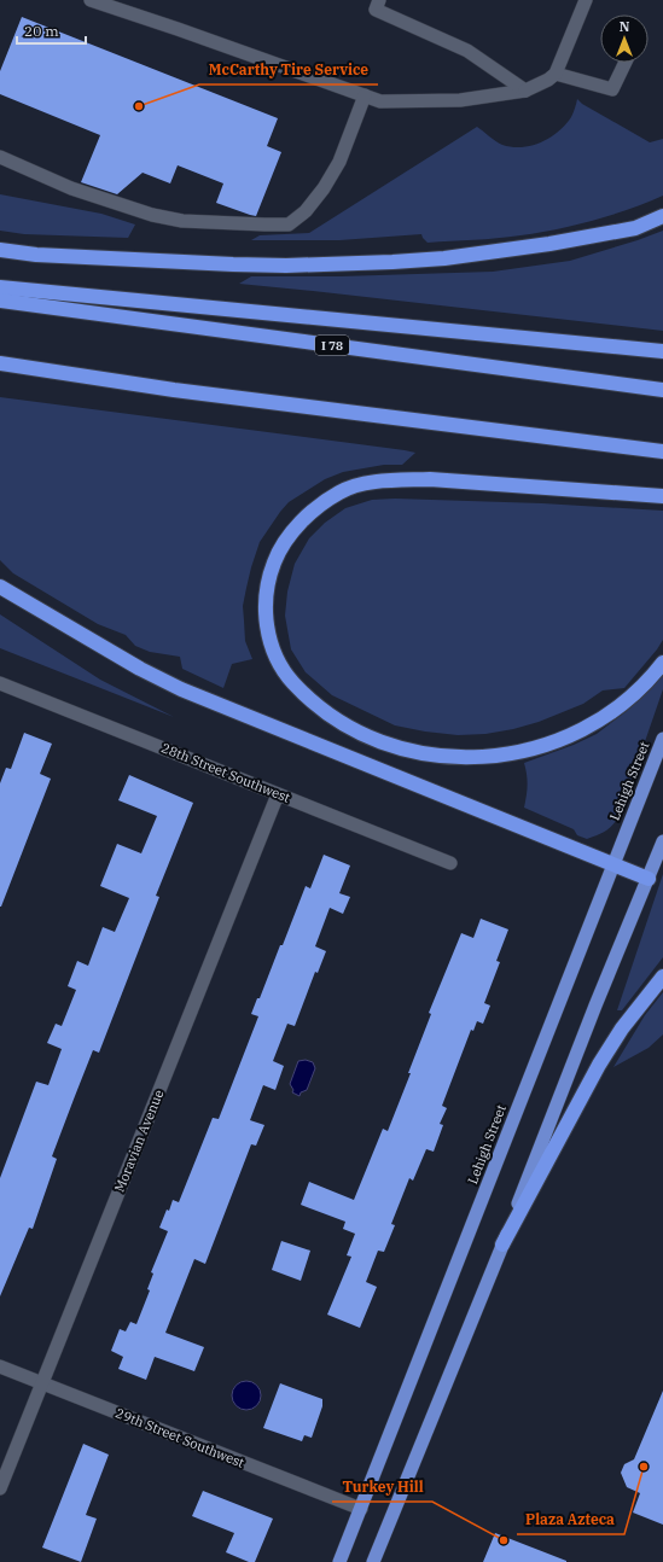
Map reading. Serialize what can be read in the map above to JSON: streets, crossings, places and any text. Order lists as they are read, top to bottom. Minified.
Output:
{"streets":{"highway":["I 78","Lehigh Street"],"street":["28th Street Southwest","Moravian Avenue","29th Street Southwest"]},"crossings":[["28th Street Southwest","Moravian Avenue"],["Lehigh Street","29th Street Southwest"],["Moravian Avenue","29th Street Southwest"]],"places":["McCarthy Tire Service","Plaza Azteca","Turkey Hill"],"scale_bar":"20 m","north":"top"}
